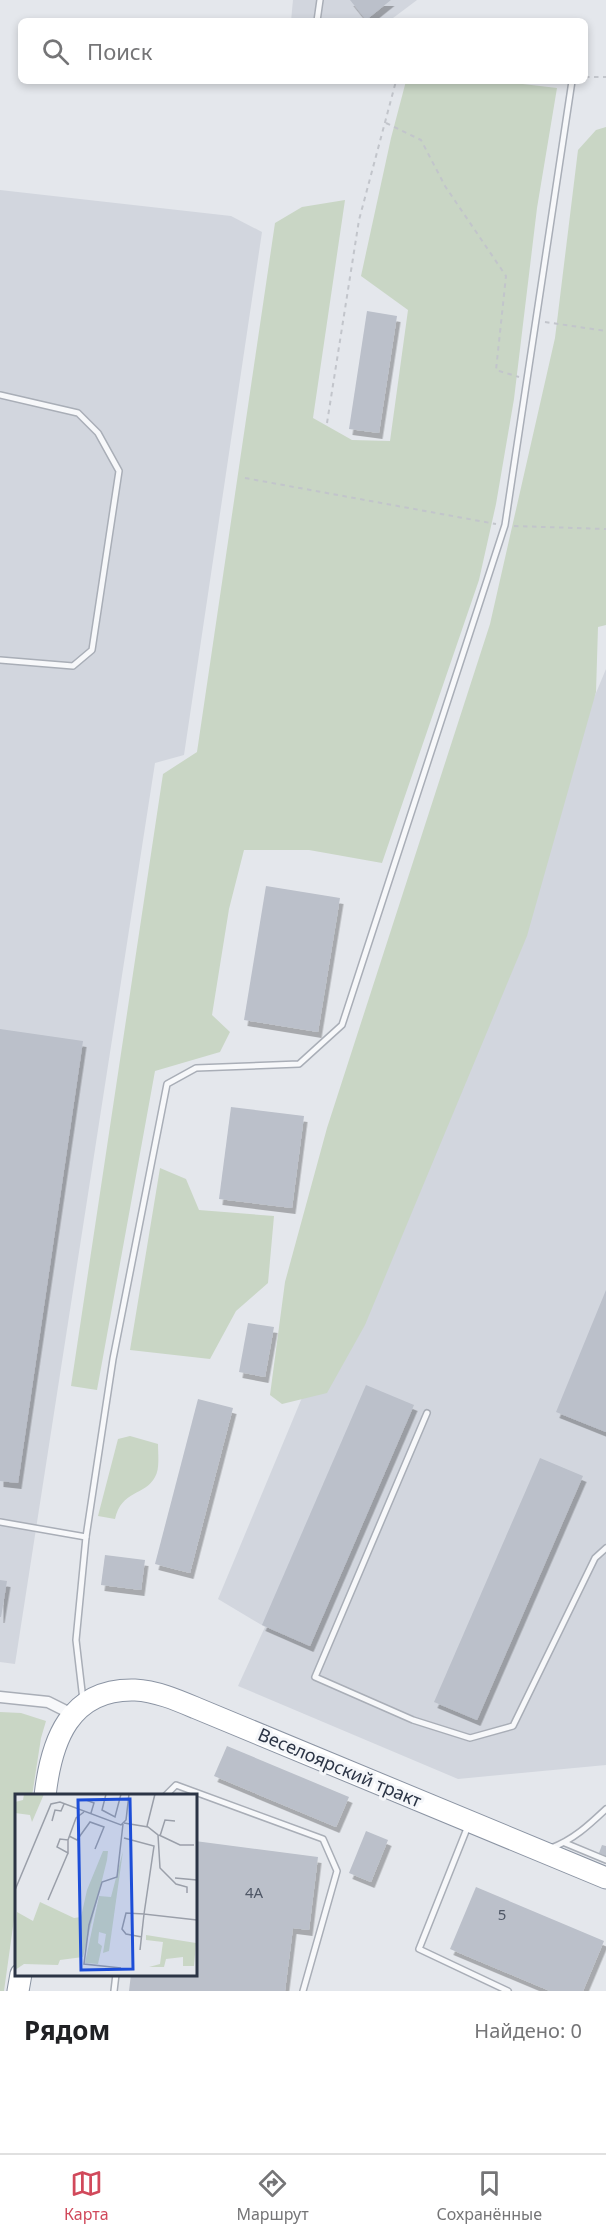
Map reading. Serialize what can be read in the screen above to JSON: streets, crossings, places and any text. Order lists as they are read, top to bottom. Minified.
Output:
{"streets":{"highway":["Веселоярский тракт"]},"house_numbers":["4А","5"],"page":{"search":"Поиск","heading":["Рядом","Найдено: 0"],"nav":["Карта","Маршрут","Сохранённые"]}}
